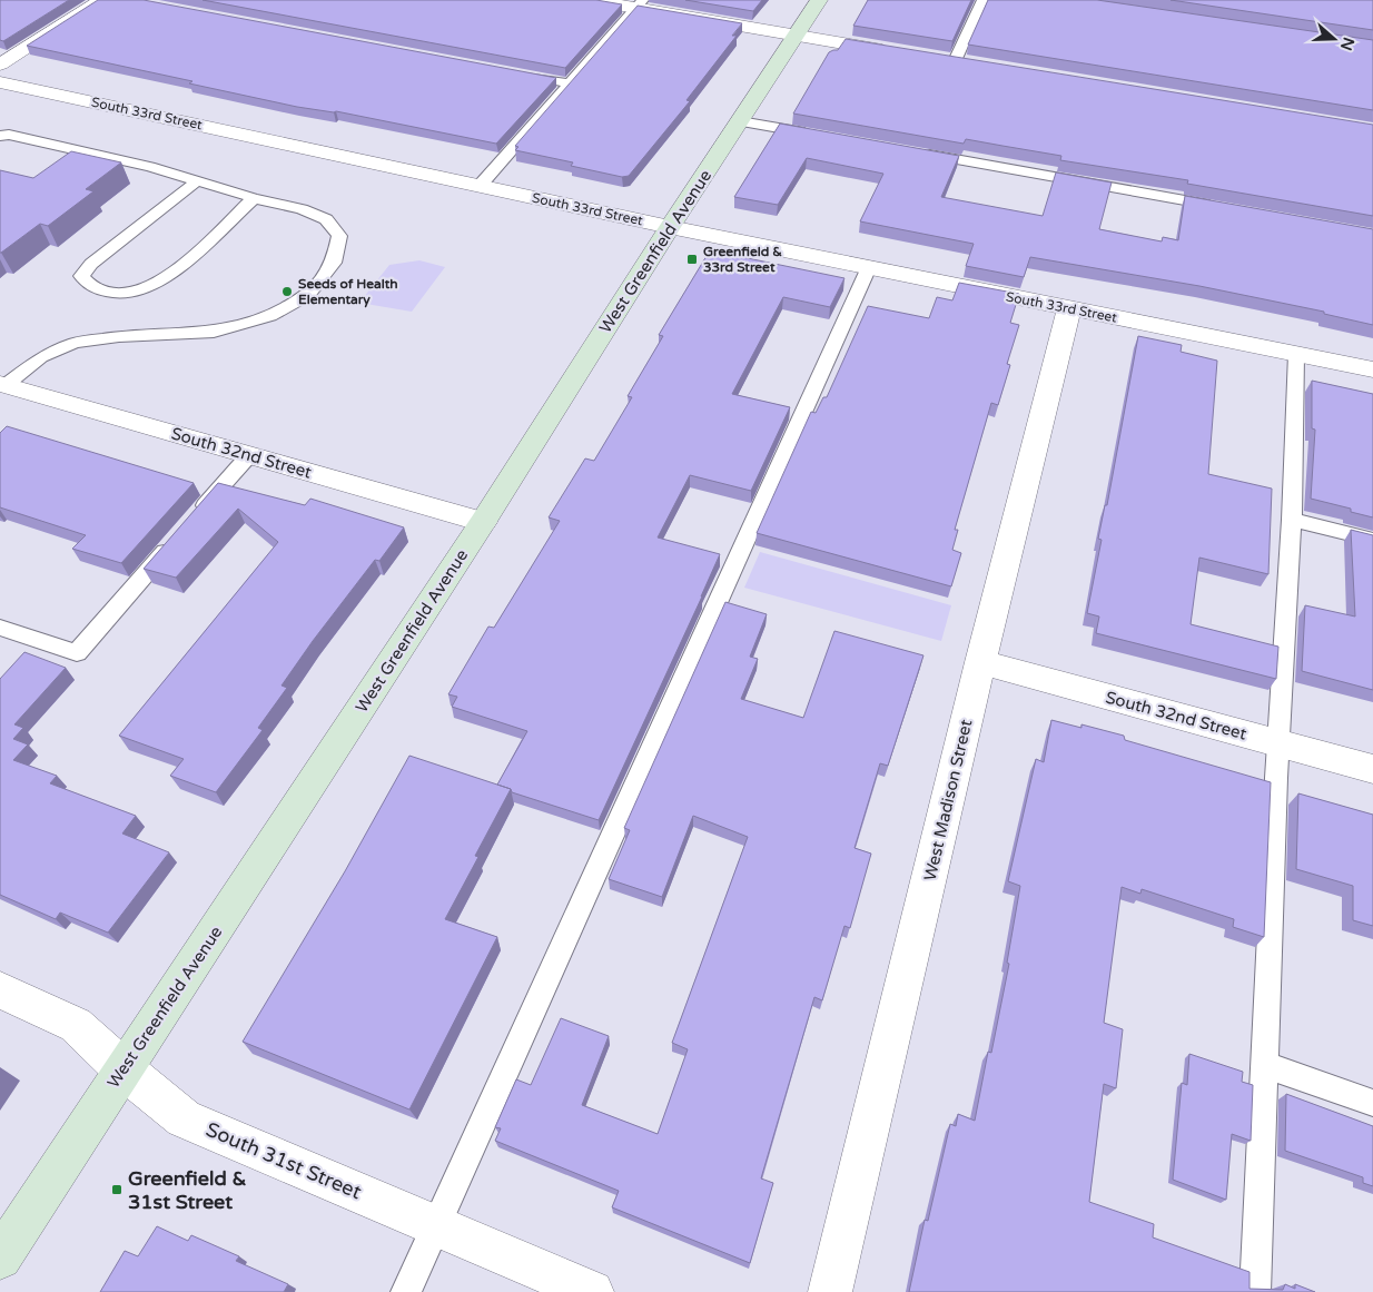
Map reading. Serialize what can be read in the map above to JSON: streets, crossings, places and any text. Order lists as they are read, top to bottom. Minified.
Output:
{"streets":{"main road":["West Greenfield Avenue"],"street":["South 33rd Street","South 32nd Street","West Madison Street","South 31st Street"]},"crossings":[["South 33rd Street","West Greenfield Avenue"],["South 33rd Street","West Madison Street"],["West Greenfield Avenue","South 32nd Street"],["West Greenfield Avenue","South 31st Street"],["South 32nd Street","West Madison Street"]],"places":{"transit":["Greenfield & 33rd Street","Greenfield & 31st Street"],"other":["Seeds of Health Elementary"]},"north":"right"}
